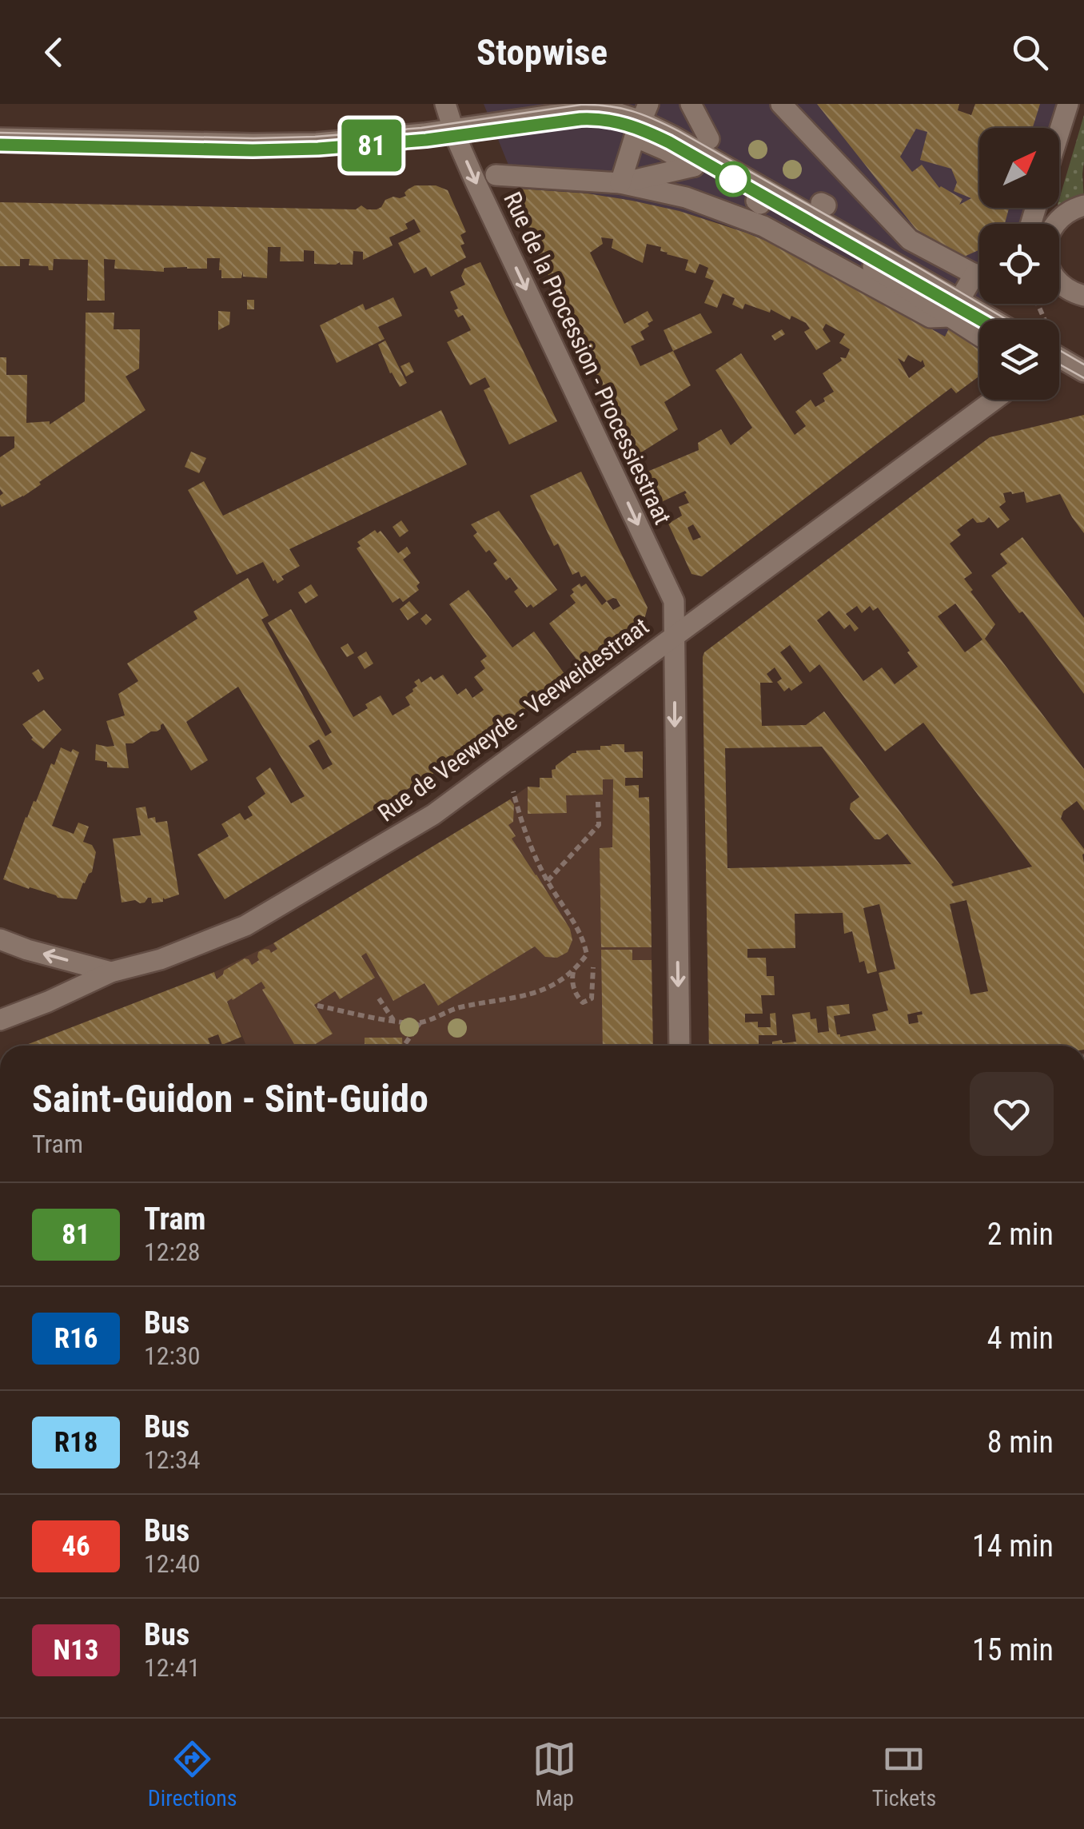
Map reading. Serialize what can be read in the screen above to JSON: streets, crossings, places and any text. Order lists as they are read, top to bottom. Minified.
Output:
{"streets":{"street":["Rue de la Procession - Processiestraat","Rue de Veeweyde - Veeweidestraat"]},"crossings":[["Rue de la Procession - Processiestraat","Rue de Veeweyde - Veeweidestraat"]],"one_way":["Rue de la Procession - Processiestraat"],"lines":["tram line 81"],"north":"top right","page":{"header":"Stopwise","on_map":"81","heading":["Saint-Guidon - Sint-Guido","Tram"],"list":[{"mark":"81","name":"Tram","note":"12:28","value":"2 min"},{"mark":"R16","name":"Bus","note":"12:30","value":"4 min"},{"mark":"R18","name":"Bus","note":"12:34","value":"8 min"},{"mark":"46","name":"Bus","note":"12:40","value":"14 min"},{"mark":"N13","name":"Bus","note":"12:41","value":"15 min"}],"tabs":["Directions","Map","Tickets"]}}
